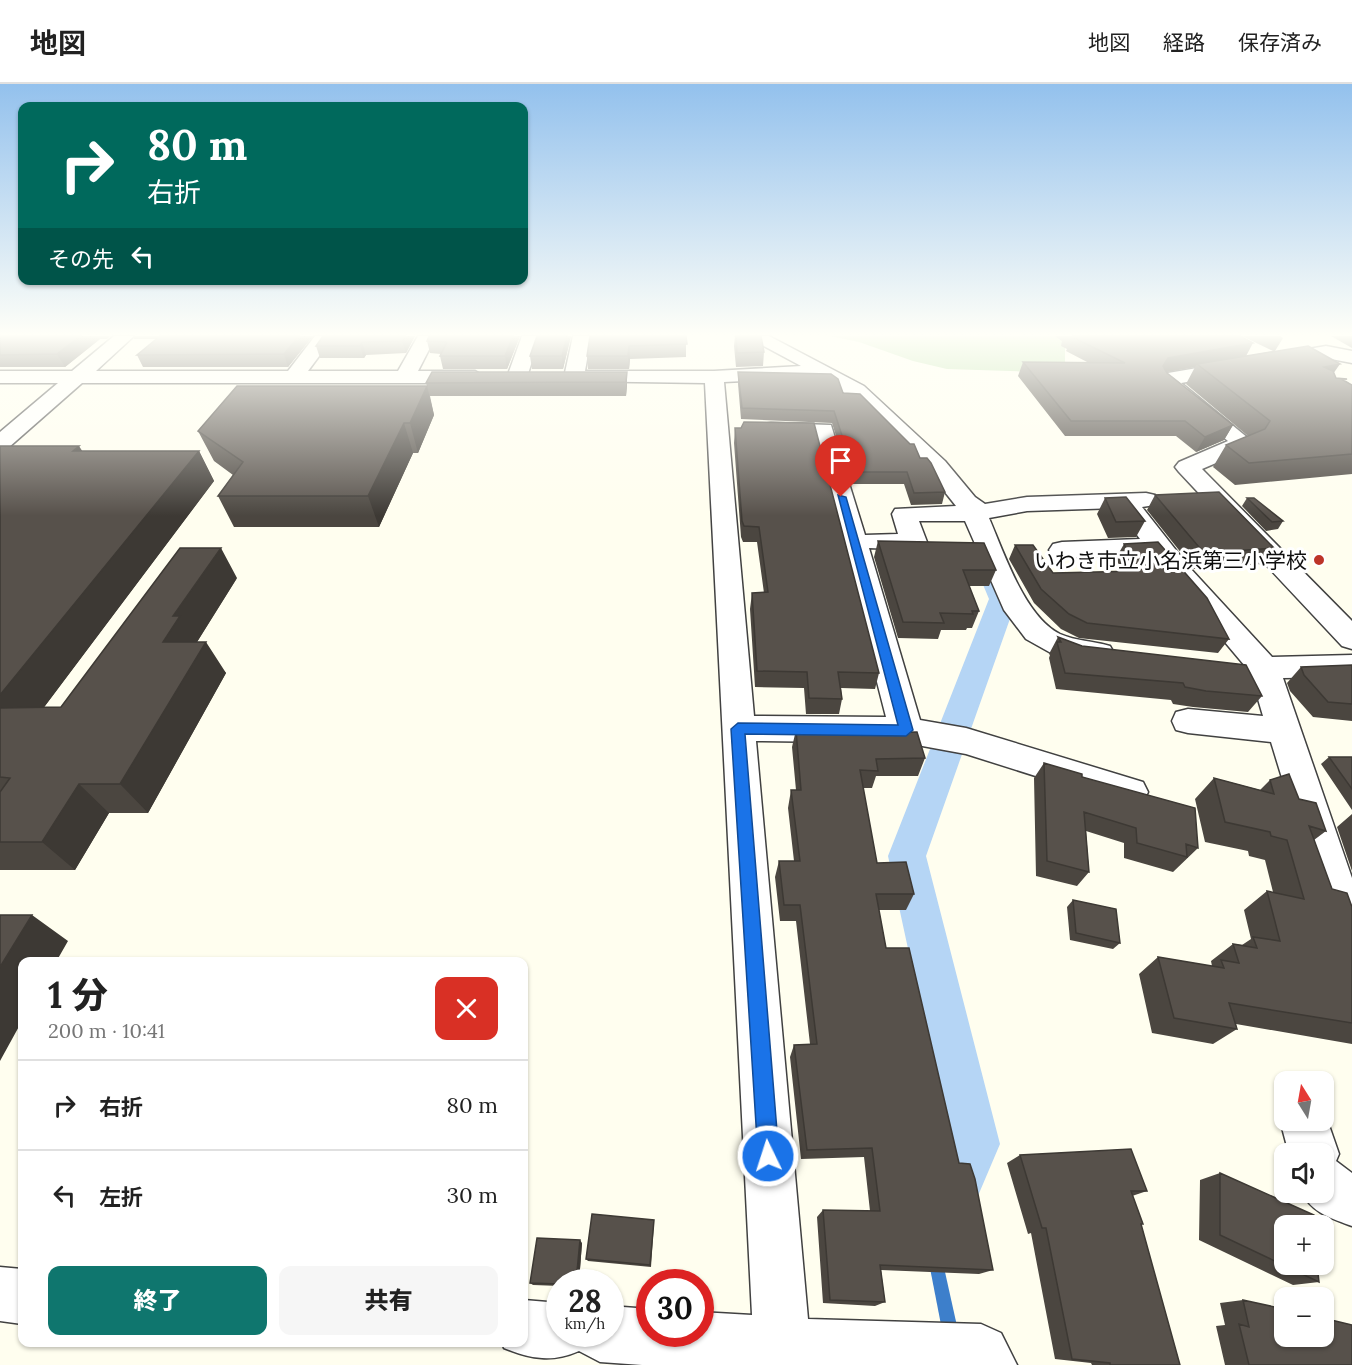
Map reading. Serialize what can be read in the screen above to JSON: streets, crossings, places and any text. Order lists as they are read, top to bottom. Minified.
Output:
{"places":["いわき市立小名浜第三小学校"],"north":"top","page":{"header":"地図","nav":["地図","経路","保存済み"],"turn":["80 m","右折"],"then":"その先","heading":["1 分","200 m · 10:41"],"list":[{"name":"右折","value":"80 m"},{"name":"左折","value":"30 m"}],"map_buttons":["+","−"],"buttons":["終了","共有"],"speed":"28 km/h","limit":"30"}}
